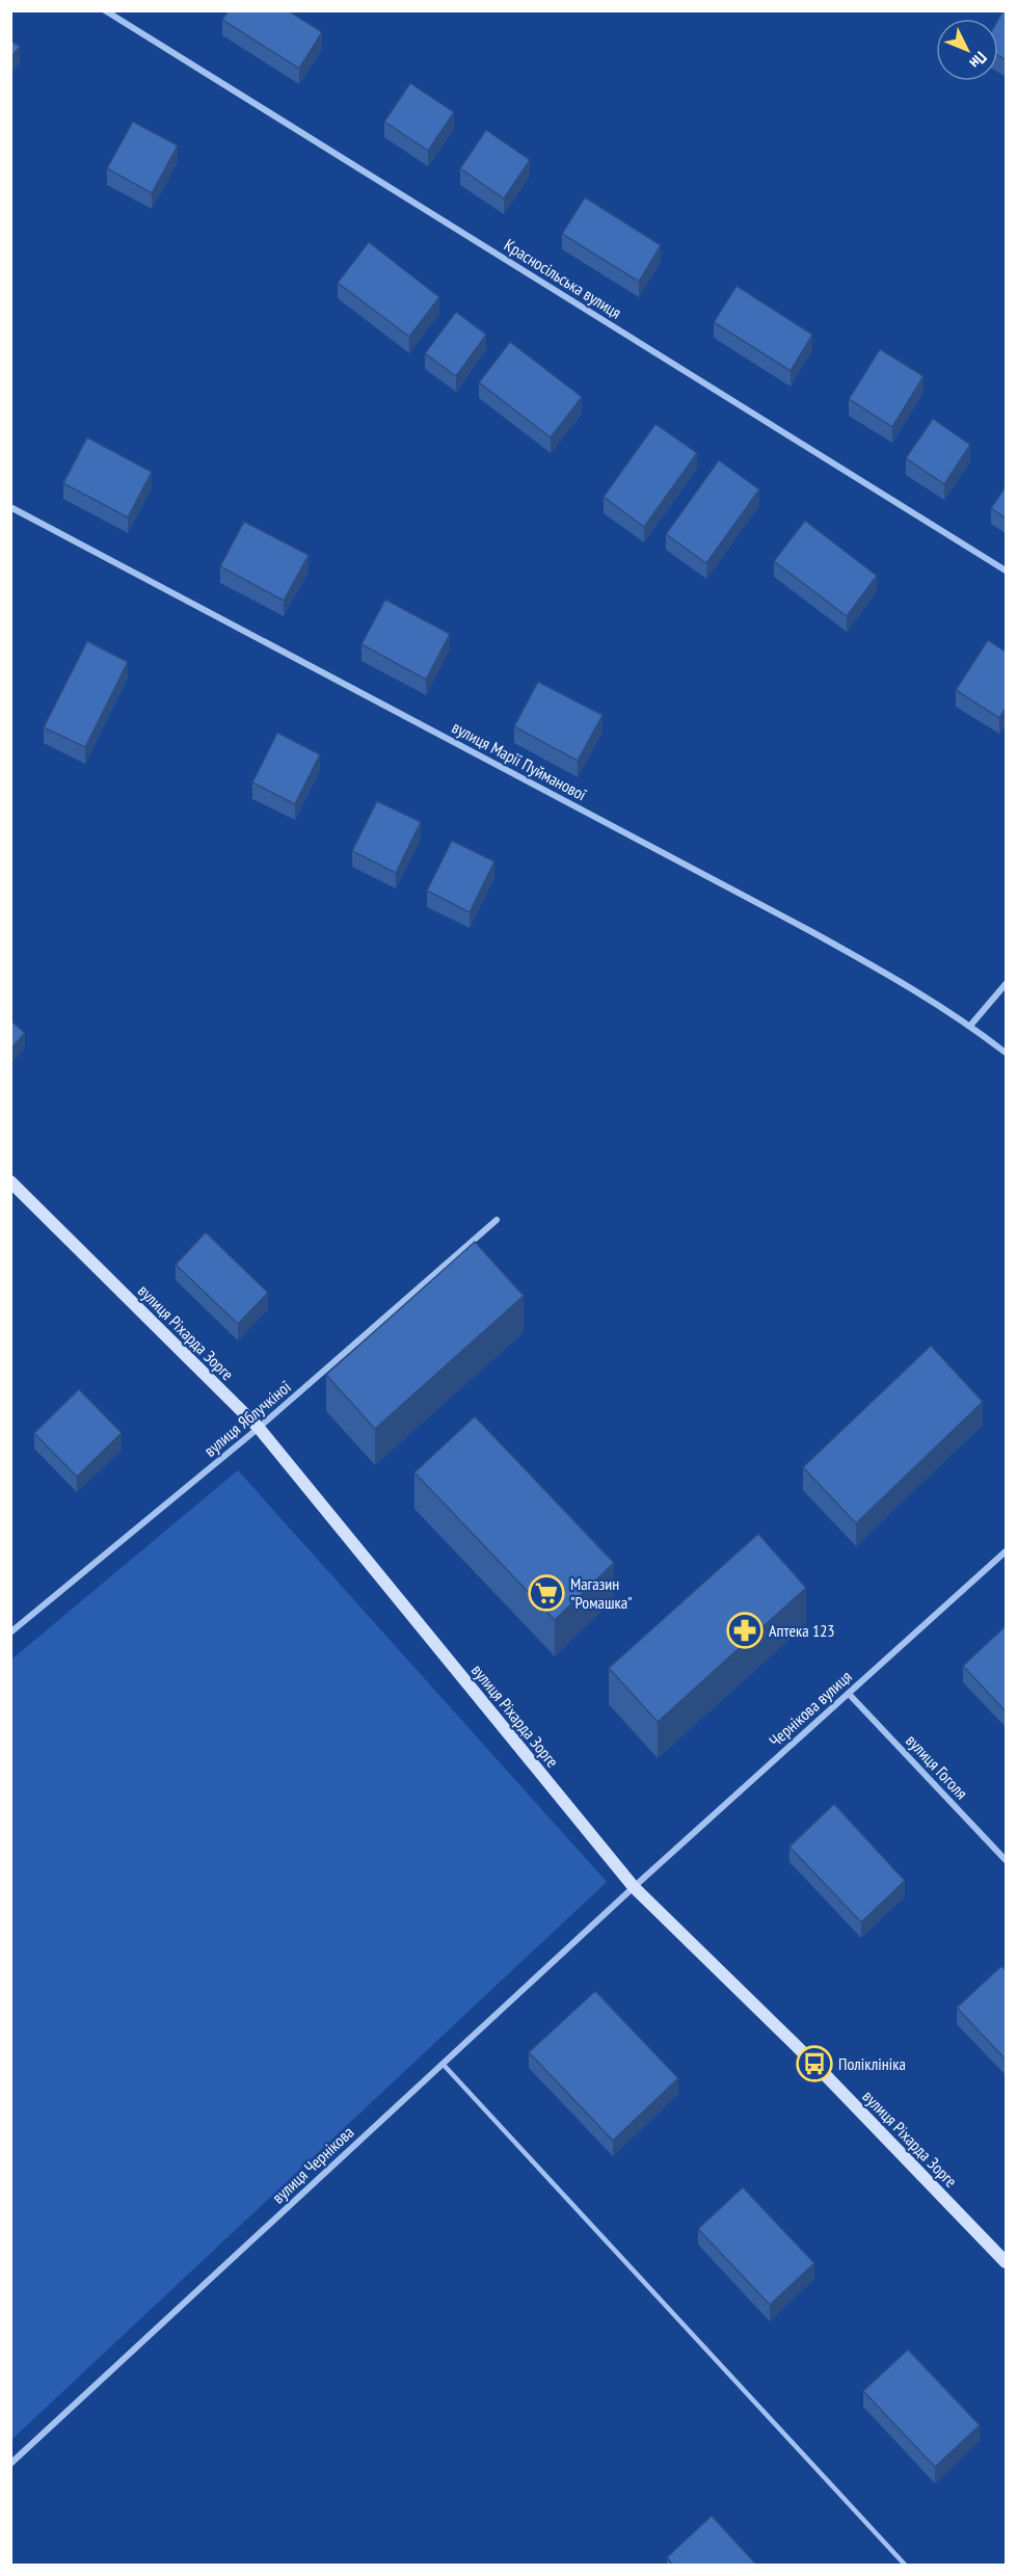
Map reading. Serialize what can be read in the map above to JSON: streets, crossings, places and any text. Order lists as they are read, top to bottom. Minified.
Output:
{"streets":{"street":["Красносільська вулиця","вулиця Марії Пуйманової","вулиця Ріхарда Зорге","вулиця Яблучкіної","Чернікова вулиця","вулиця Гоголя","вулиця Чернікова"]},"crossings":[["вулиця Ріхарда Зорге","вулиця Яблучкіної"],["вулиця Ріхарда Зорге","Чернікова вулиця"],["вулиця Ріхарда Зорге","вулиця Чернікова"],["Чернікова вулиця","вулиця Гоголя"],["Чернікова вулиця","вулиця Чернікова"]],"places":{"supermarket":["Магазин \"Ромашка\""],"pharmacy":["Аптека 123"],"bus stop":["Поліклініка"]},"north":"bottom right"}
